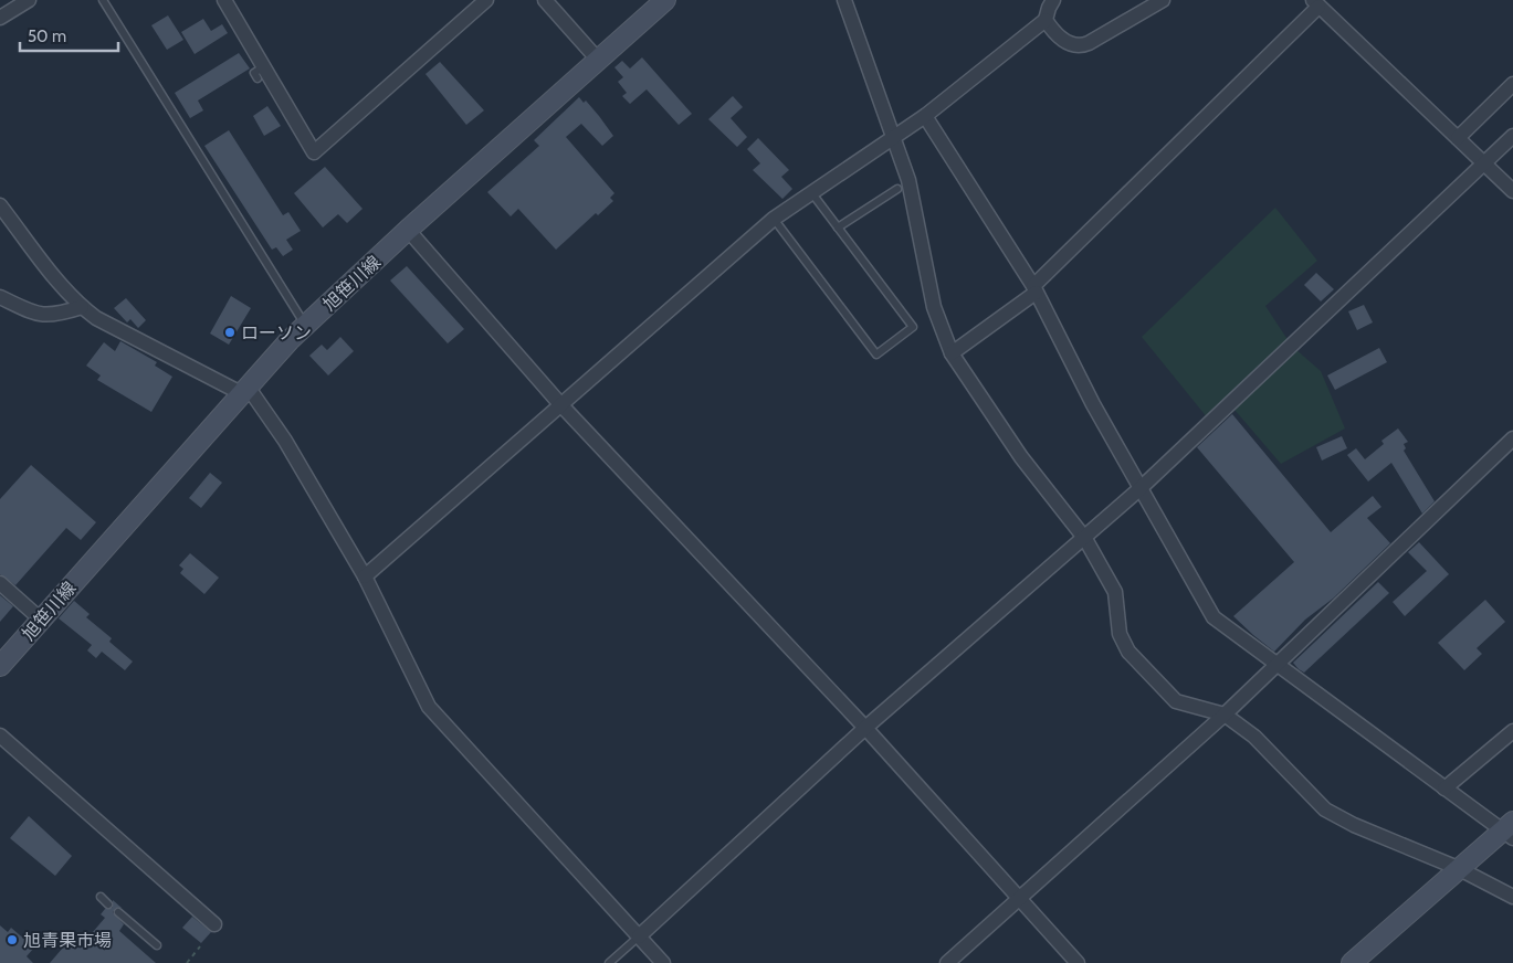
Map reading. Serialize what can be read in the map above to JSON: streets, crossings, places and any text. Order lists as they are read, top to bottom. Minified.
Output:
{"streets":{"main road":["旭笹川線"]},"places":["ローソン","旭青果市場"],"scale_bar":"50 m"}
